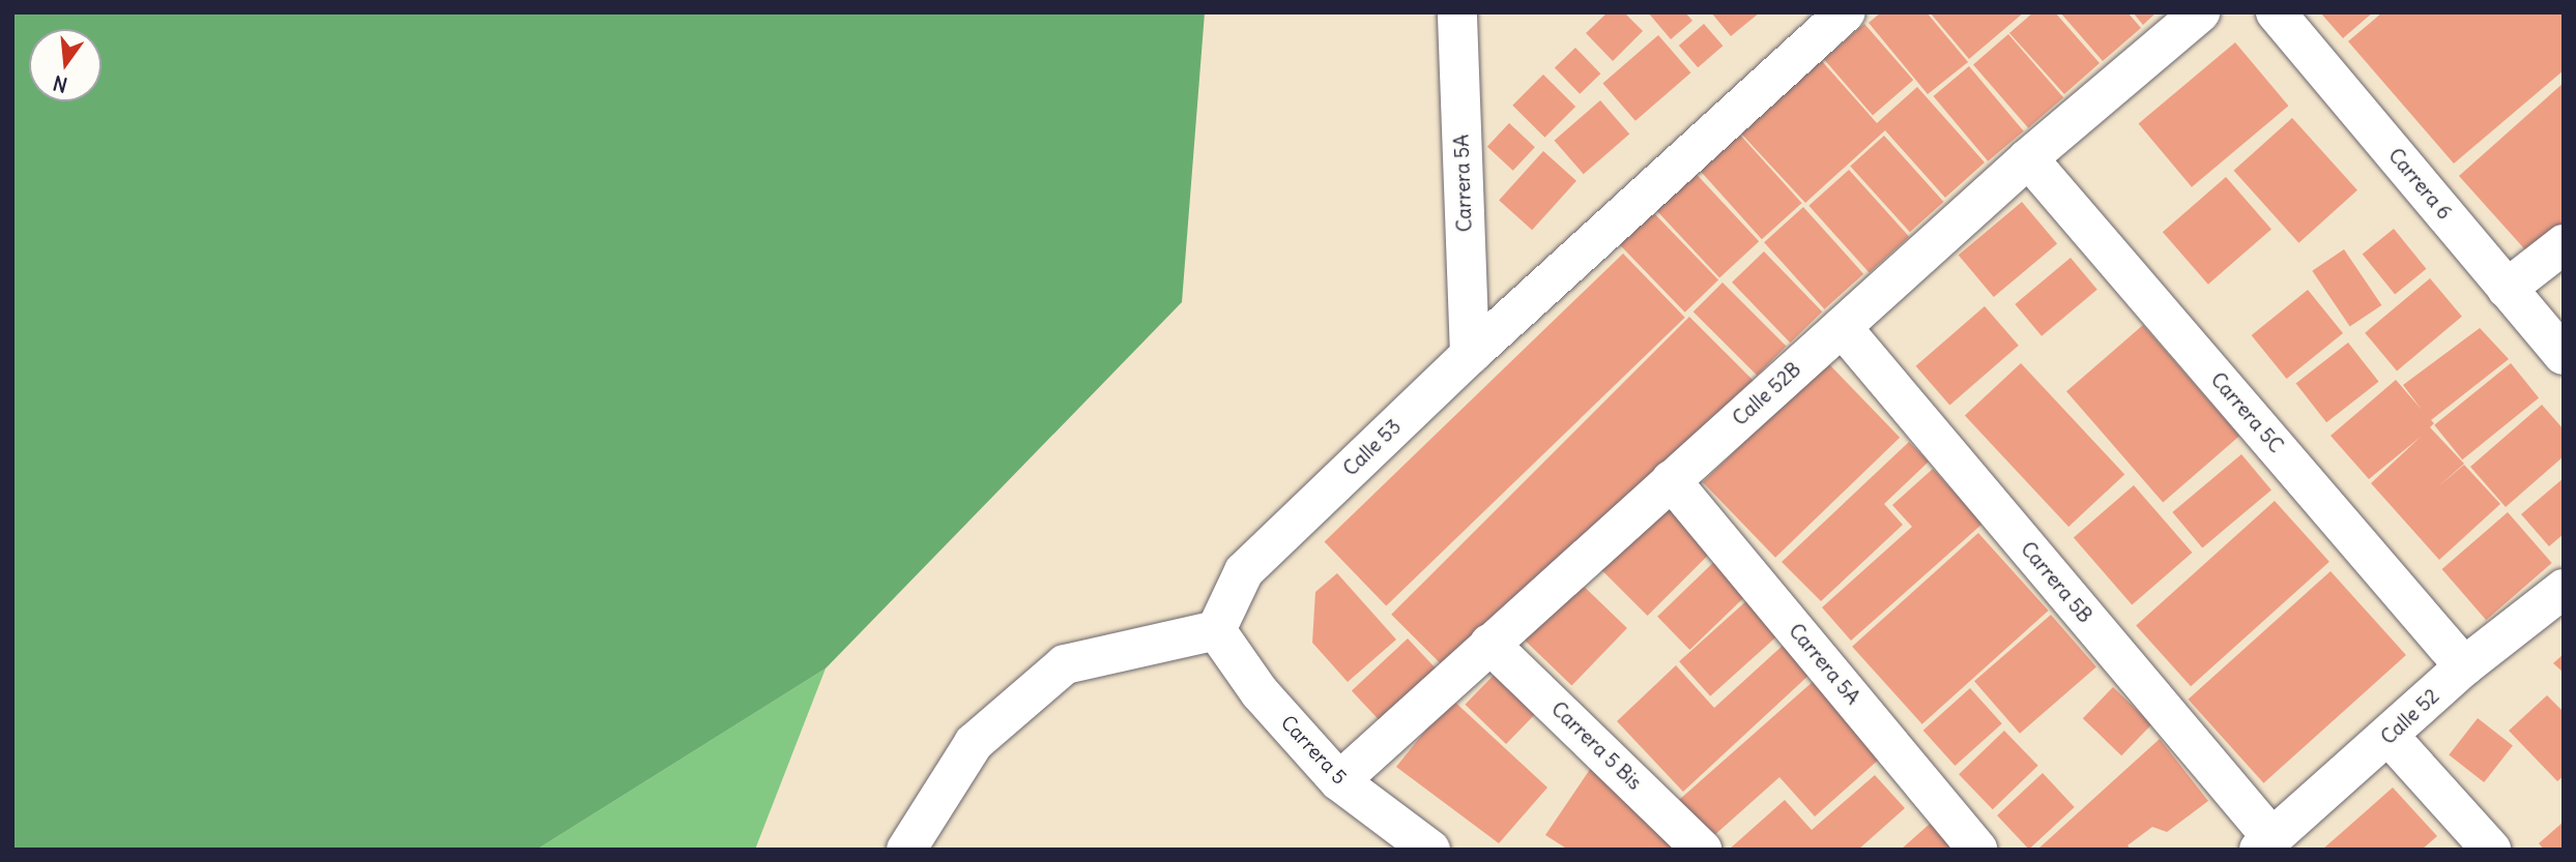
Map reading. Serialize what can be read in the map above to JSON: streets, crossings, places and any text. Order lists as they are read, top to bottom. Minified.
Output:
{"streets":{"street":["Carrera 5A","Carrera 6","Calle 52B","Carrera 5C","Calle 53","Carrera 5B","Calle 52","Carrera 5 Bis","Carrera 5"]},"crossings":[["Carrera 5A","Calle 52B"],["Carrera 5A","Calle 53"],["Calle 52B","Carrera 5C"],["Calle 52B","Carrera 5B"],["Calle 52B","Carrera 5 Bis"],["Calle 52B","Carrera 5"],["Carrera 5C","Calle 52"],["Calle 53","Carrera 5"],["Carrera 5B","Calle 52"]],"north":"bottom"}
